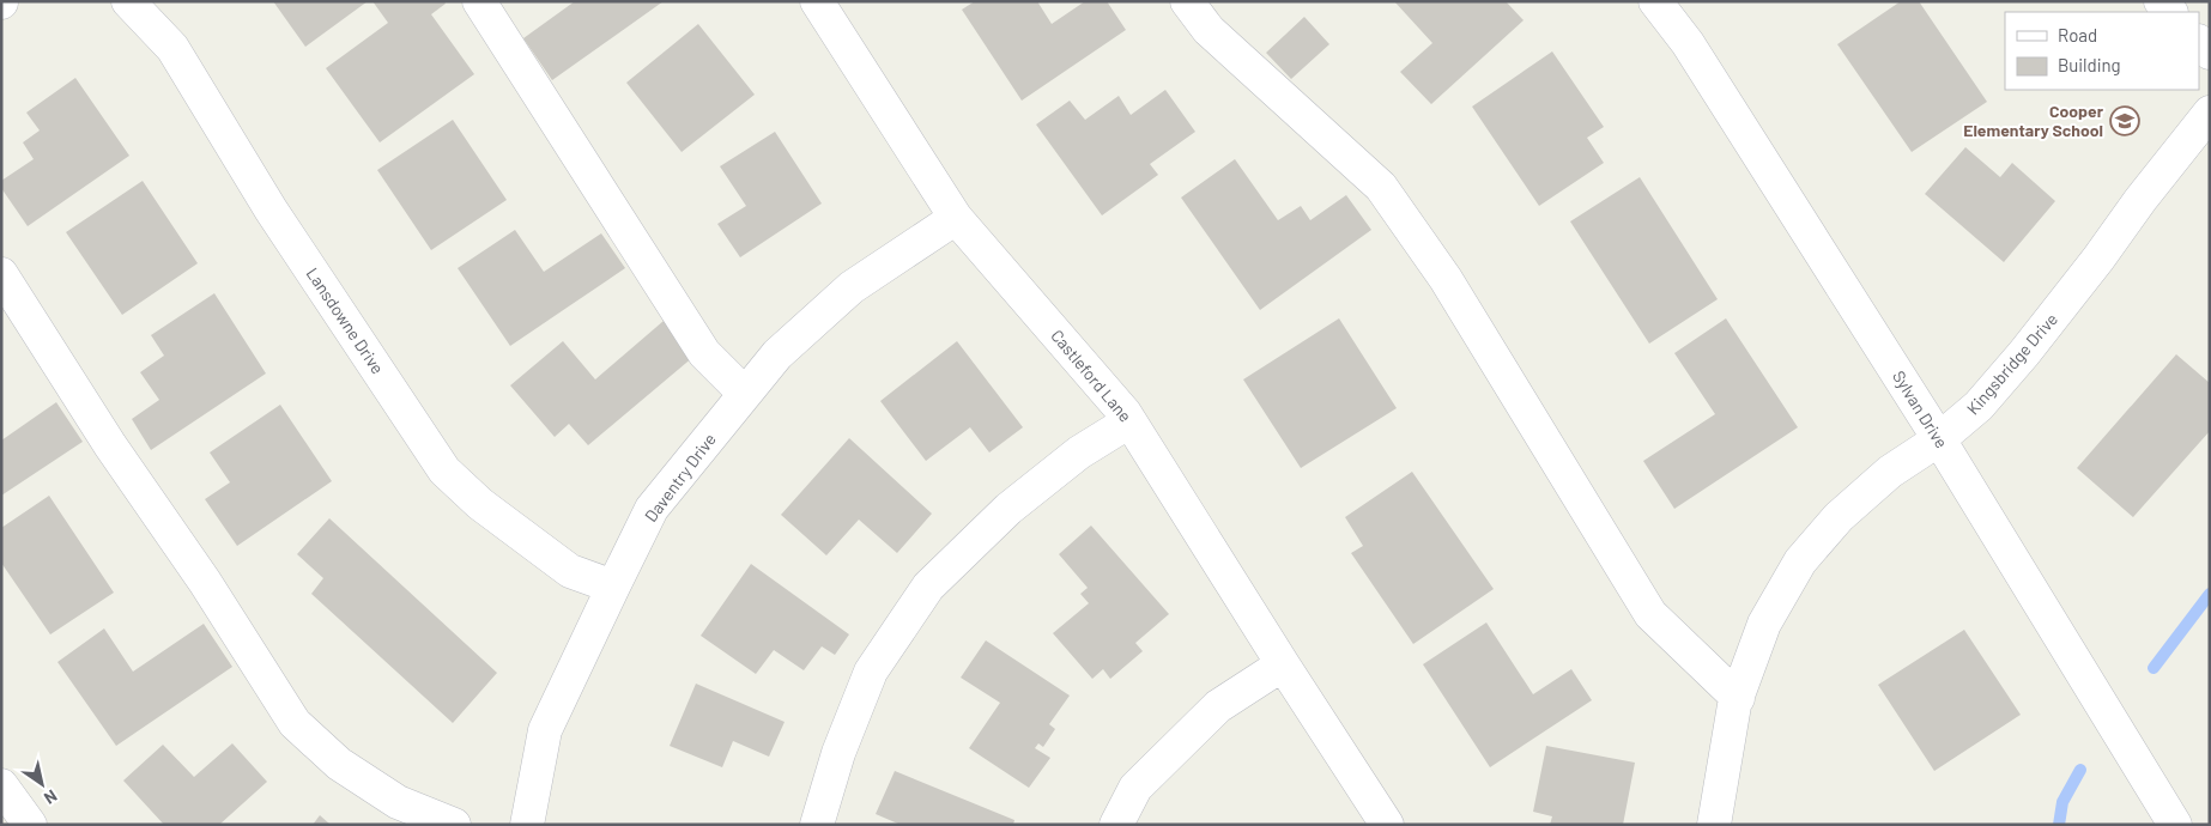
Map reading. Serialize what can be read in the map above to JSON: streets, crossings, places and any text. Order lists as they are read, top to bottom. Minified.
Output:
{"streets":{"street":["Lansdowne Drive","Kingsbridge Drive","Castleford Lane","Sylvan Drive","Daventry Drive"]},"crossings":[["Lansdowne Drive","Daventry Drive"],["Kingsbridge Drive","Sylvan Drive"],["Castleford Lane","Daventry Drive"]],"places":{"school or university":["Cooper Elementary School"]},"legend":["Road","Building"],"north":"bottom right"}
